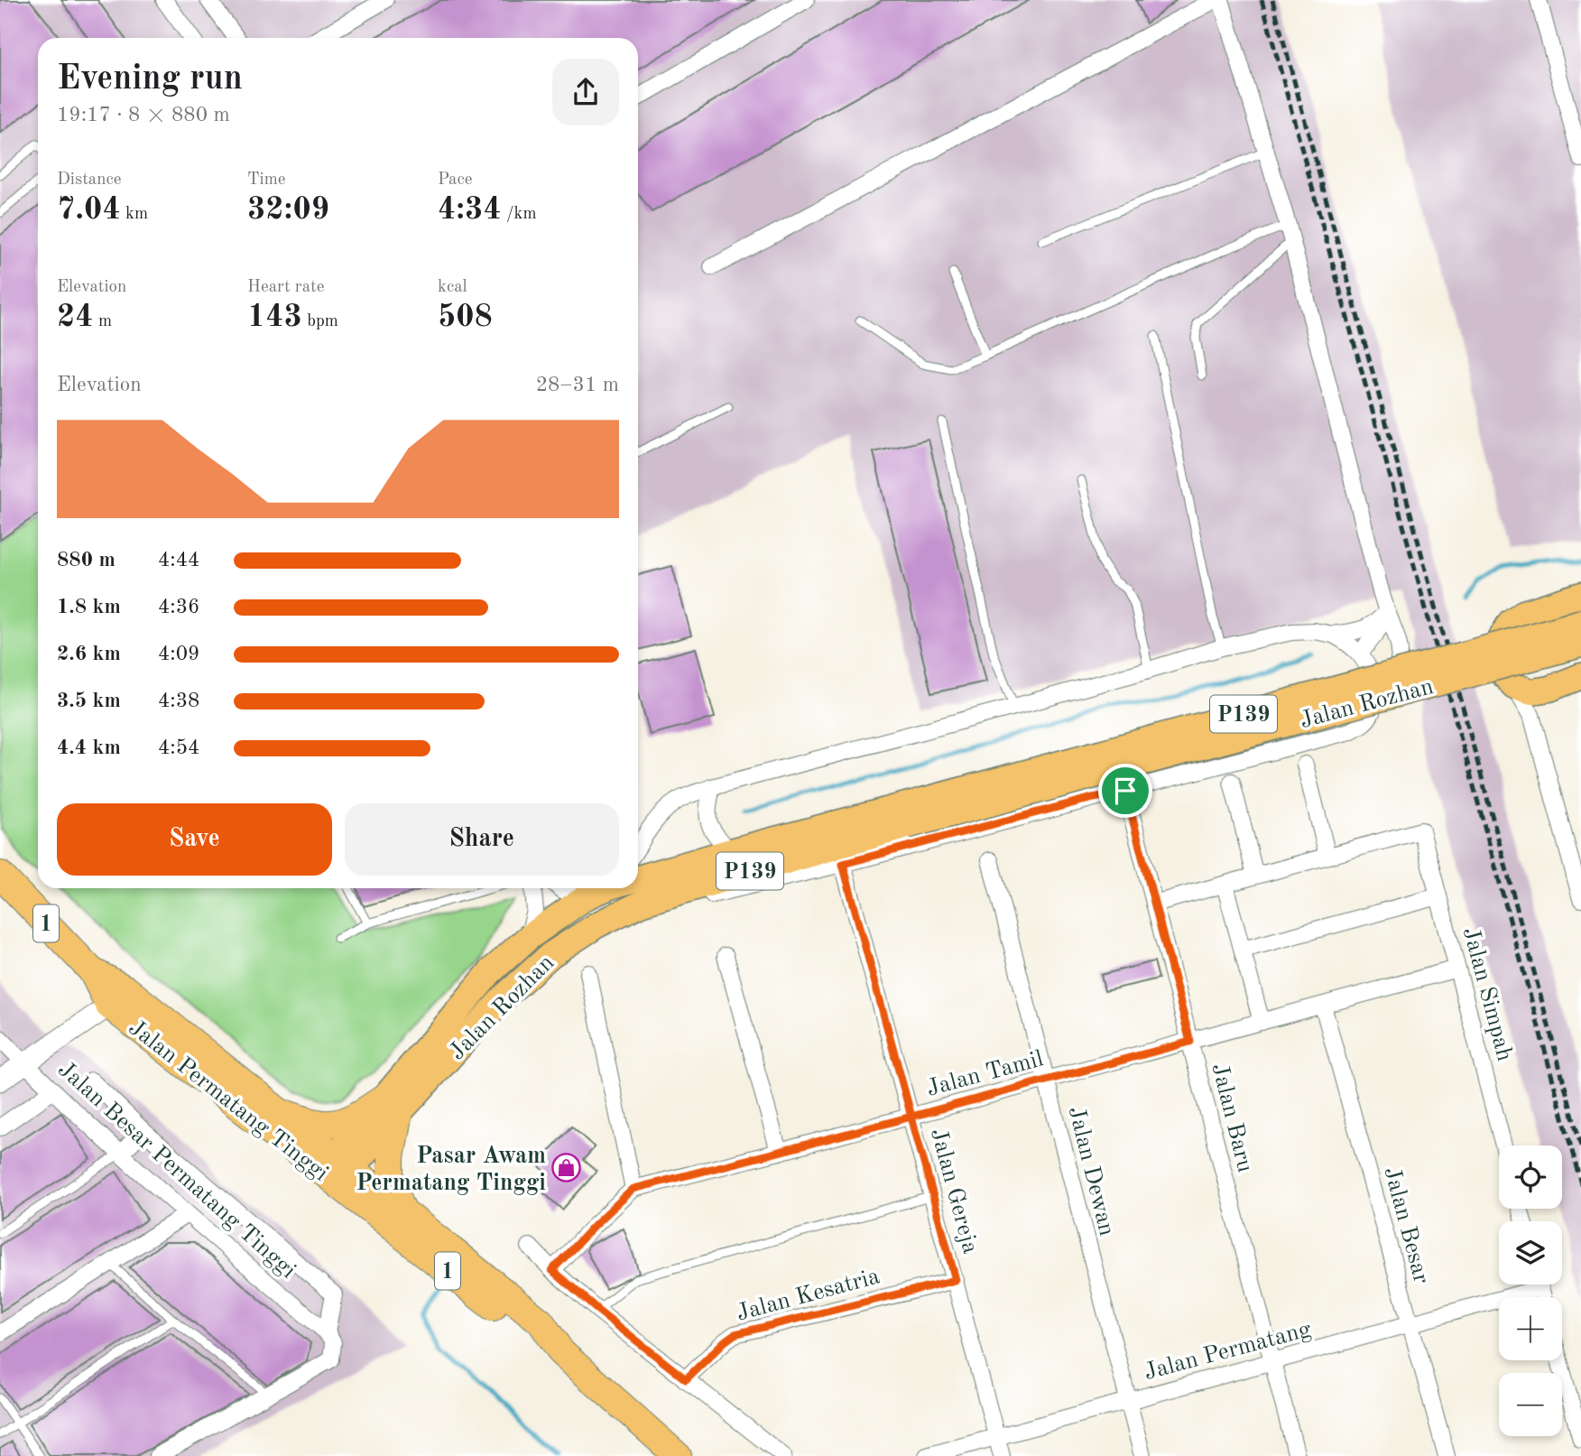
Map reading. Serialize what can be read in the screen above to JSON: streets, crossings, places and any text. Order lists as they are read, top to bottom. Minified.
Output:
{"streets":{"highway":["1","Jalan Permatang Tinggi"],"main road":["Jalan Rozhan","P139"],"street":["Jalan Simpah","Jalan Tamil","Jalan Baru","Jalan Besar Permatang Tinggi","Jalan Dewan","Jalan Gereja","Jalan Besar","Jalan Kesatria","Jalan Permatang"]},"crossings":[["Jalan Rozhan","Jalan Permatang Tinggi"],["Jalan Simpah","Jalan Tamil"],["Jalan Tamil","Jalan Baru"],["Jalan Tamil","Jalan Dewan"],["Jalan Tamil","Jalan Gereja"],["Jalan Tamil","Jalan Besar"],["Jalan Baru","Jalan Permatang"],["Jalan Dewan","Jalan Permatang"],["Jalan Gereja","Jalan Kesatria"],["Jalan Gereja","Jalan Permatang"],["Jalan Besar","Jalan Permatang"]],"places":{"shop":["Pasar Awam Permatang Tinggi"]},"page":{"heading":["Evening run","19:17 · 8 × 880 m"],"stats":[["Distance","7.04 km"],["Time","32:09"],["Pace","4:34 /km"],["Elevation","24 m"],["Heart rate","143 bpm"],["kcal","508"]],"chart":["Elevation","28–31 m"],"list":[{"name":"880 m","note":"4:44"},{"name":"1.8 km","note":"4:36"},{"name":"2.6 km","note":"4:09"},{"name":"3.5 km","note":"4:38"},{"name":"4.4 km","note":"4:54"}],"buttons":["Save","Share"],"map_buttons":["+","−"]}}
